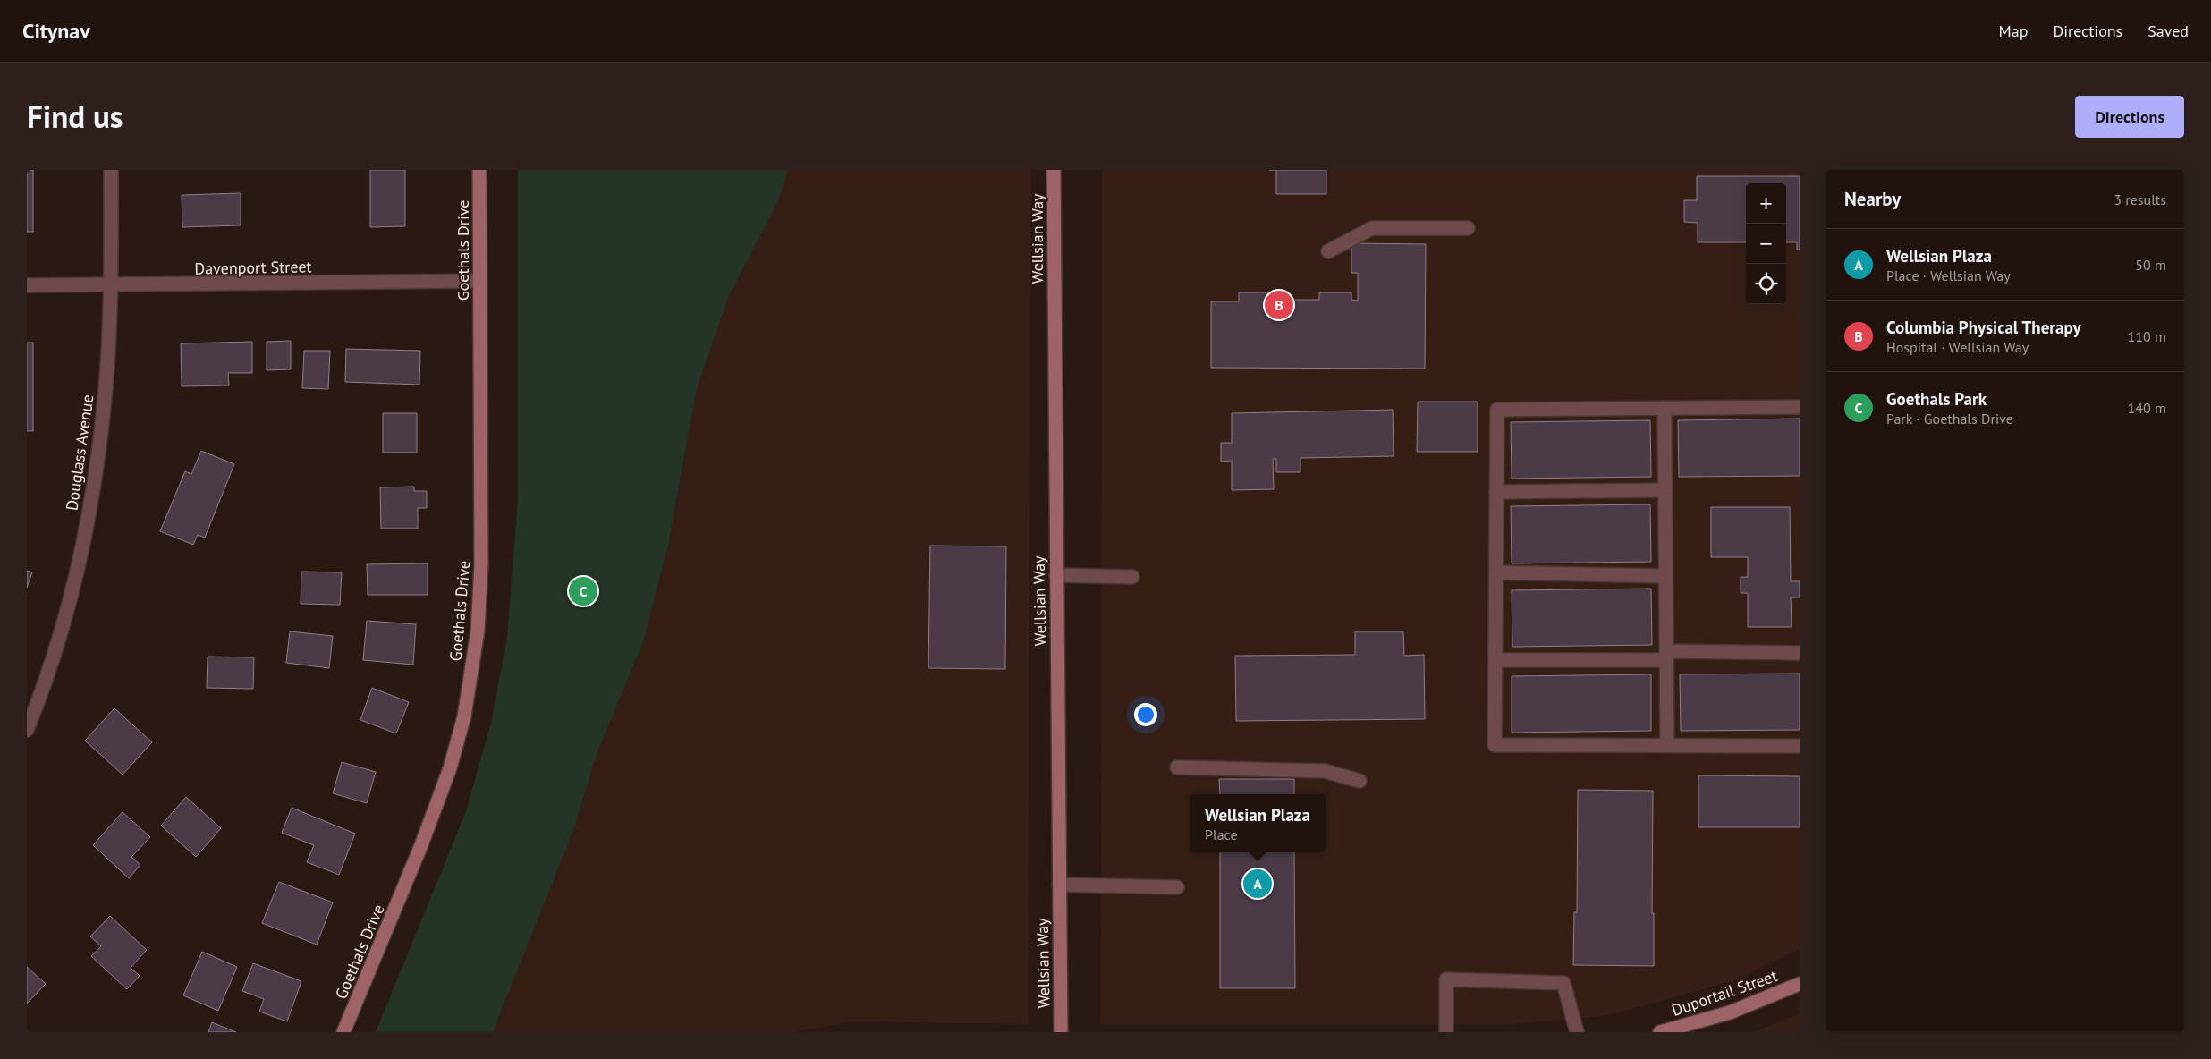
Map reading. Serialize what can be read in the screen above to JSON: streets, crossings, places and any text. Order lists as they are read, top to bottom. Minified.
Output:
{"streets":{"main road":["Wellsian Way","Goethals Drive","Duportail Street"],"street":["Davenport Street","Douglass Avenue"]},"crossings":[["Goethals Drive","Davenport Street"],["Davenport Street","Douglass Avenue"]],"page":{"header":"Citynav","nav":["Map","Directions","Saved"],"title":"Find us","buttons":"Directions","heading":["Nearby","3 results"],"map_buttons":["+","−"],"list":[{"mark":"A","name":"Wellsian Plaza","note":"Place · Wellsian Way","value":"50 m"},{"mark":"B","name":"Columbia Physical Therapy","note":"Hospital · Wellsian Way","value":"110 m"},{"mark":"C","name":"Goethals Park","note":"Park · Goethals Drive","value":"140 m"}],"pins":["B","C","A"],"popup":["Wellsian Plaza","Place"]}}
